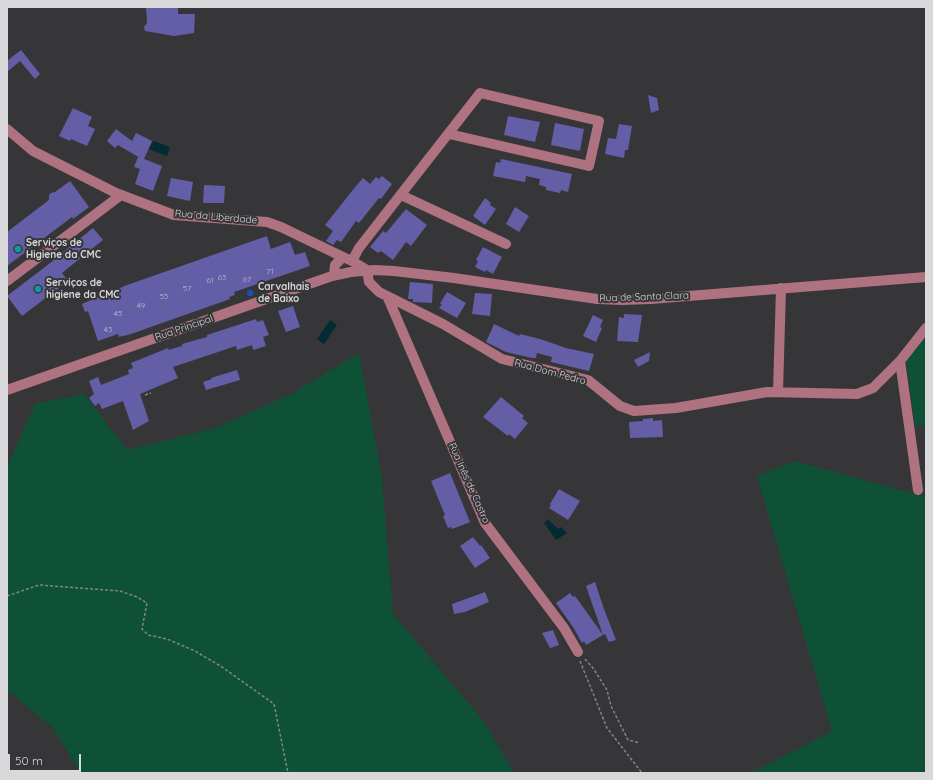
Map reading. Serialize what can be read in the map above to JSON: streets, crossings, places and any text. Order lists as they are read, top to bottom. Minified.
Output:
{"streets":{"street":["Rua da Liberdade","Rua de Santa Clara","Rua Principal","Rua Dom Pedro","Rua Inês de Castro"]},"crossings":[["Rua da Liberdade","Rua de Santa Clara"],["Rua da Liberdade","Rua Principal"],["Rua da Liberdade","Rua Dom Pedro"],["Rua de Santa Clara","Rua Principal"],["Rua de Santa Clara","Rua Dom Pedro"],["Rua Principal","Rua Dom Pedro"],["Rua Dom Pedro","Rua Inês de Castro"]],"places":["Serviços de Higiene da CMC","Serviços de higiene da CMC","Carvalhais de Baixo"],"house_numbers":["71","63","67","61","57","53","49","45","43"],"scale_bar":"50 m"}
